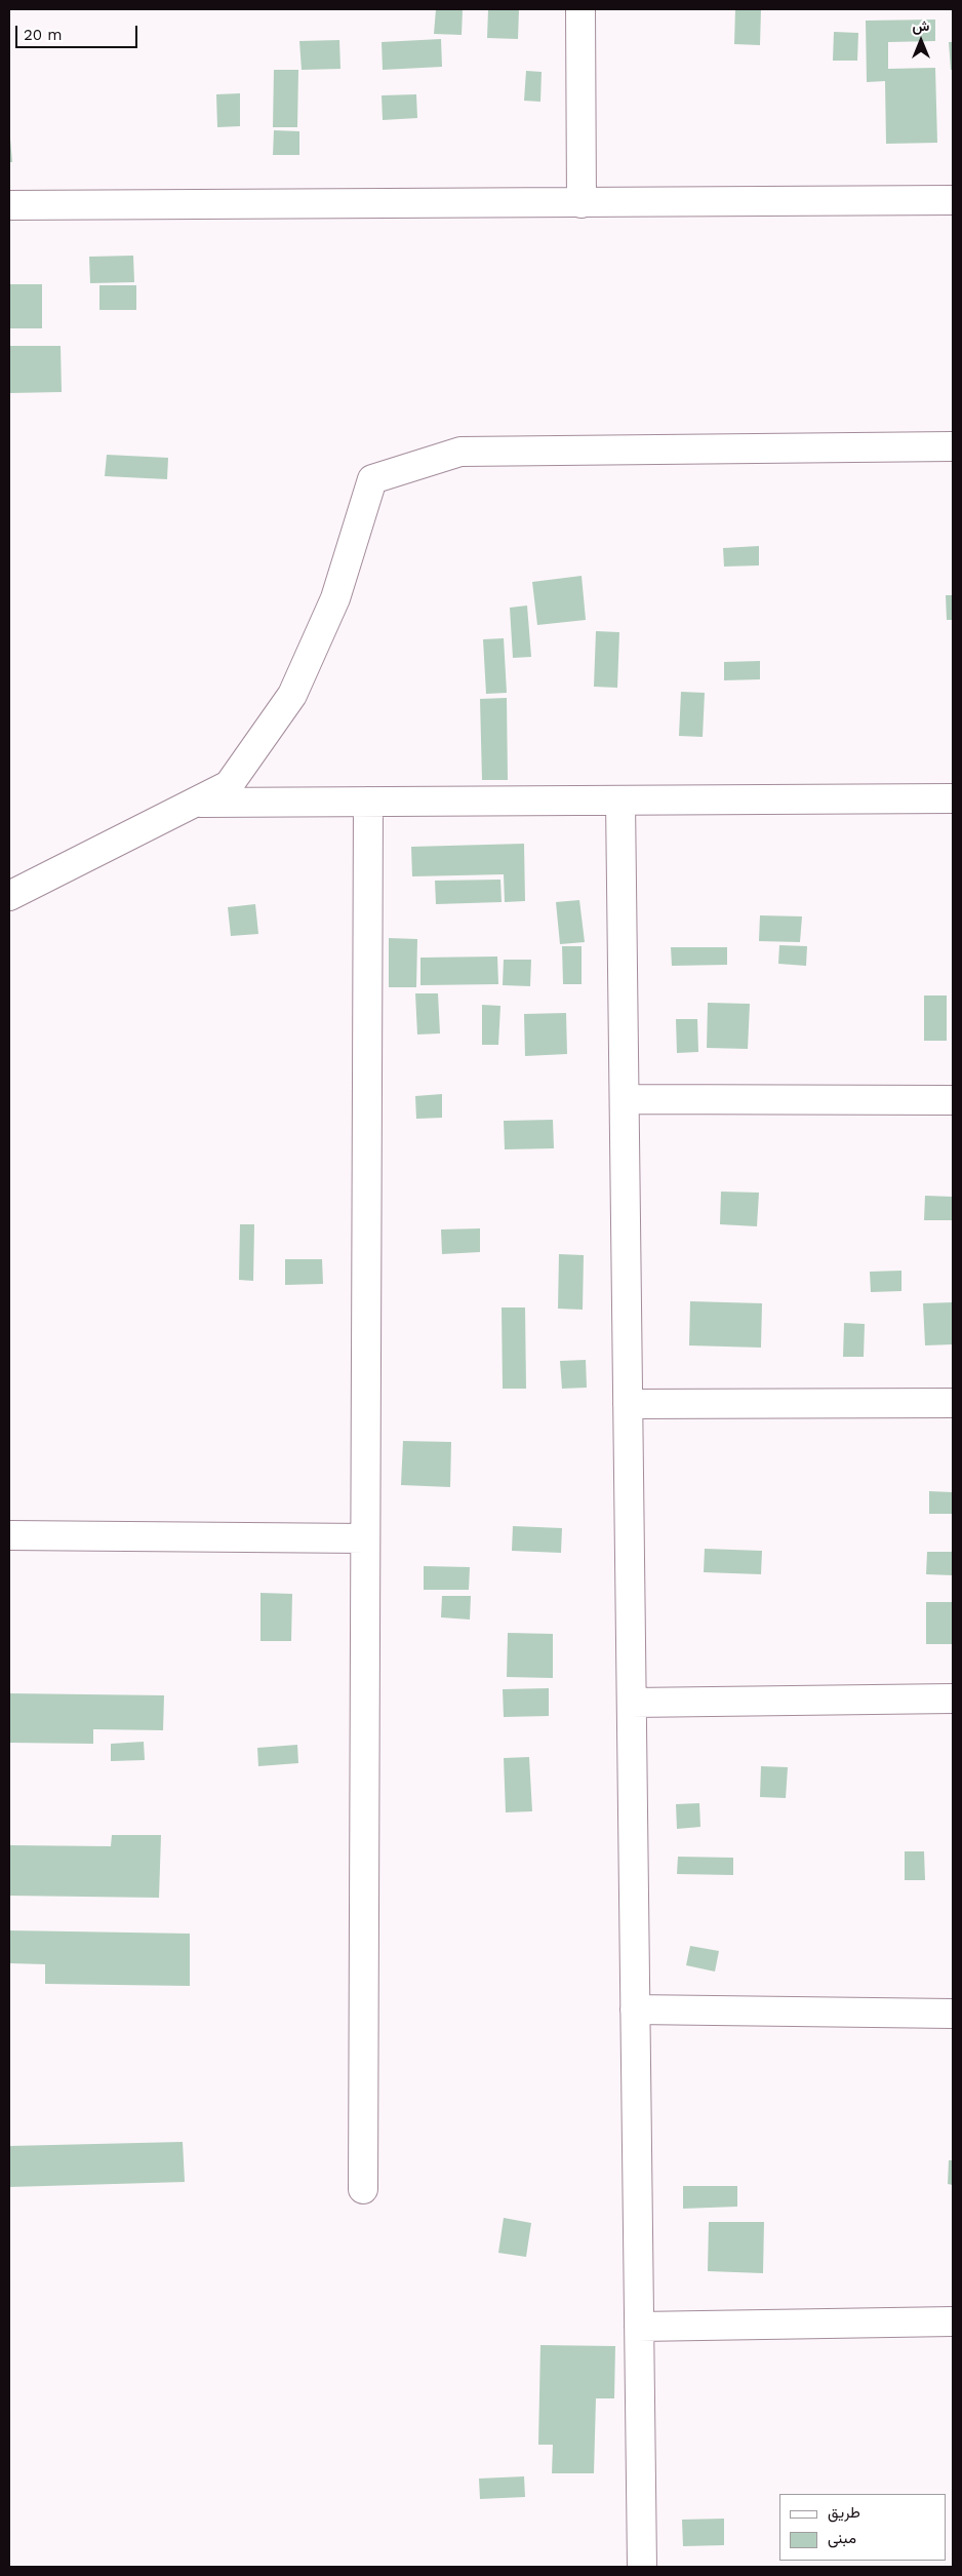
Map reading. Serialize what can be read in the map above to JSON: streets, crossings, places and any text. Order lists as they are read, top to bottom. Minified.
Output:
{"legend":["طريق","مبنى"],"scale_bar":"20 m","north":"top"}
